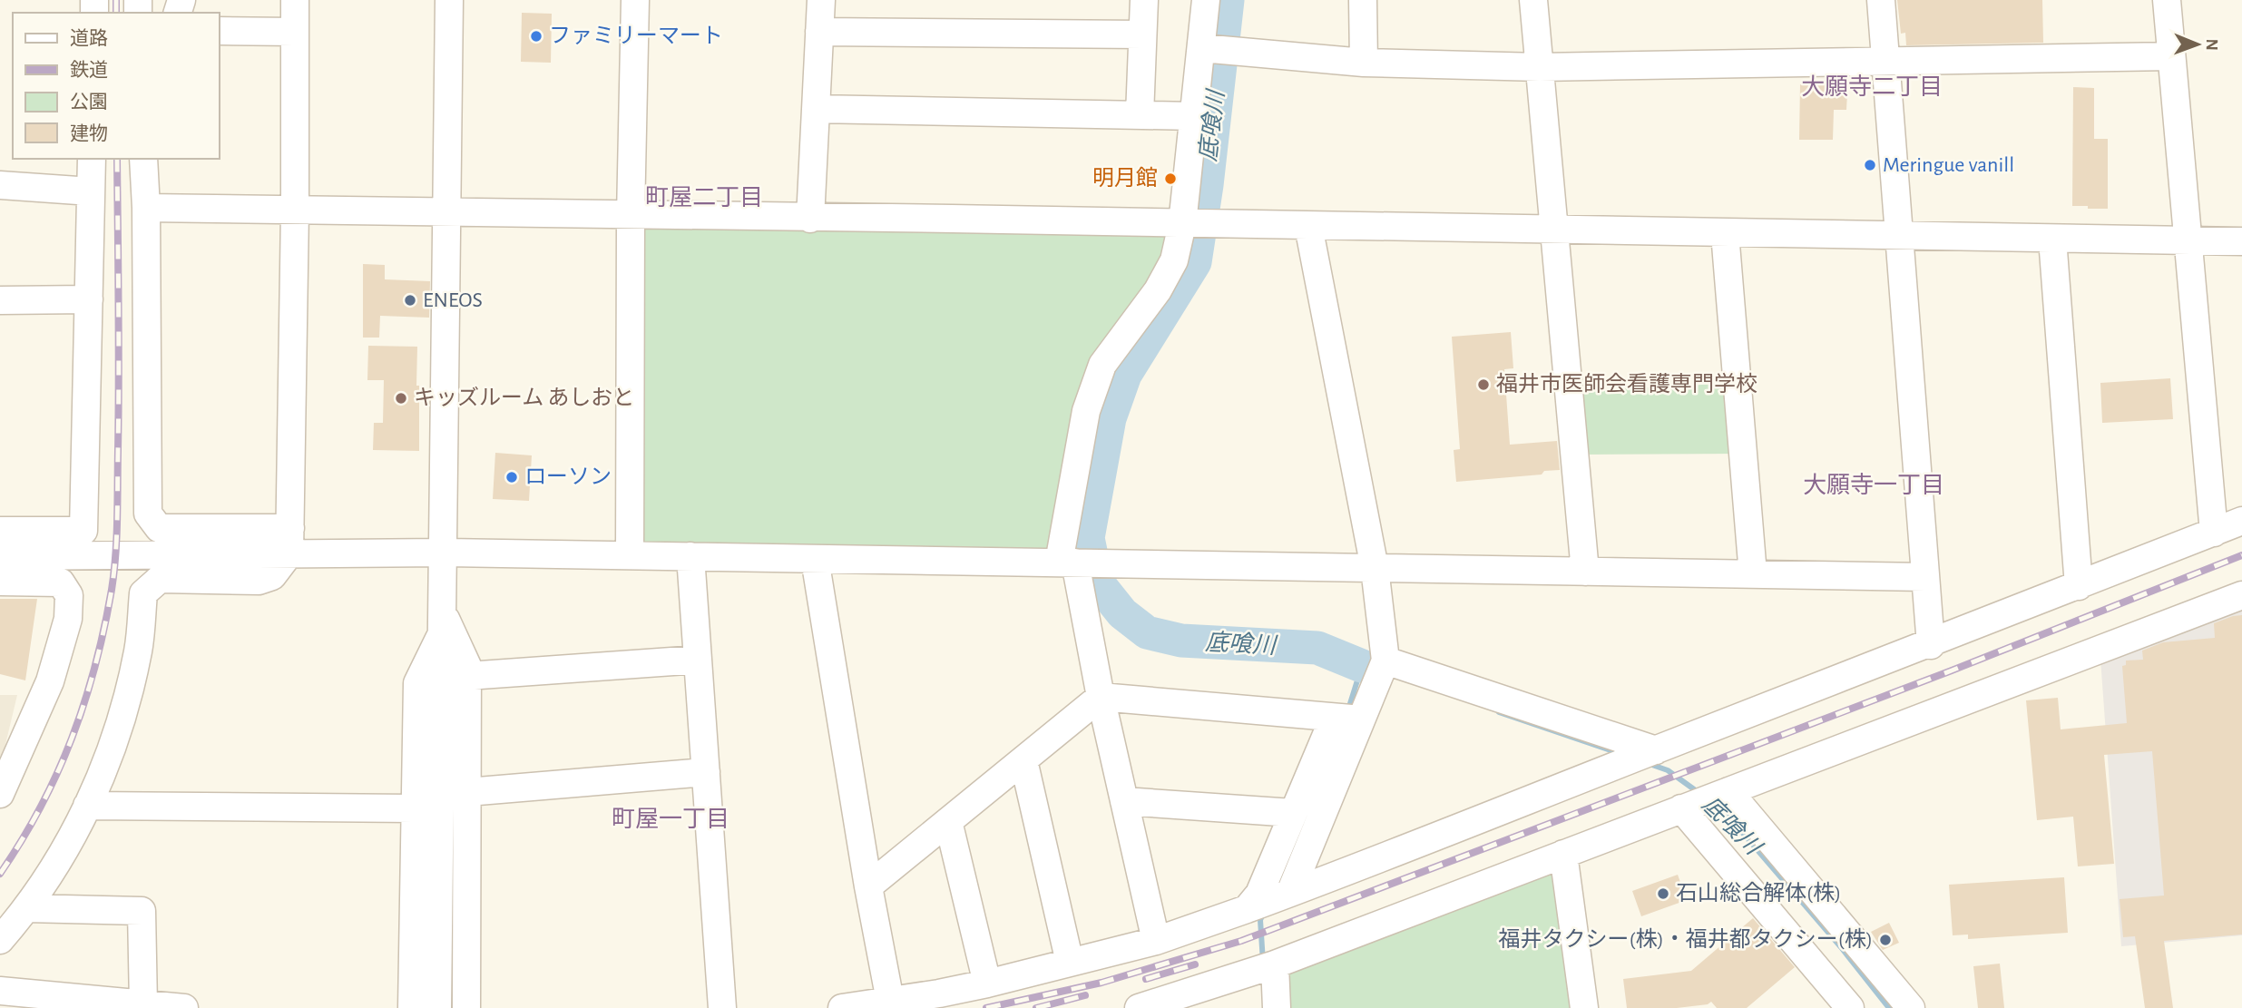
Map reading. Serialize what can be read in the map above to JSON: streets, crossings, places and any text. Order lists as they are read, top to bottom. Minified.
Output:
{"districts":["大願寺二丁目","町屋二丁目","大願寺一丁目","町屋一丁目"],"water":["底喰川"],"places":["ファミリーマート","Meringue vanill","明月館","ENEOS","福井市医師会看護専門学校","キッズルーム あしおと","ローソン","石山総合解体(株)","福井タクシー(株)・福井都タクシー(株)"],"legend":["道路","鉄道","公園","建物"],"north":"right"}
